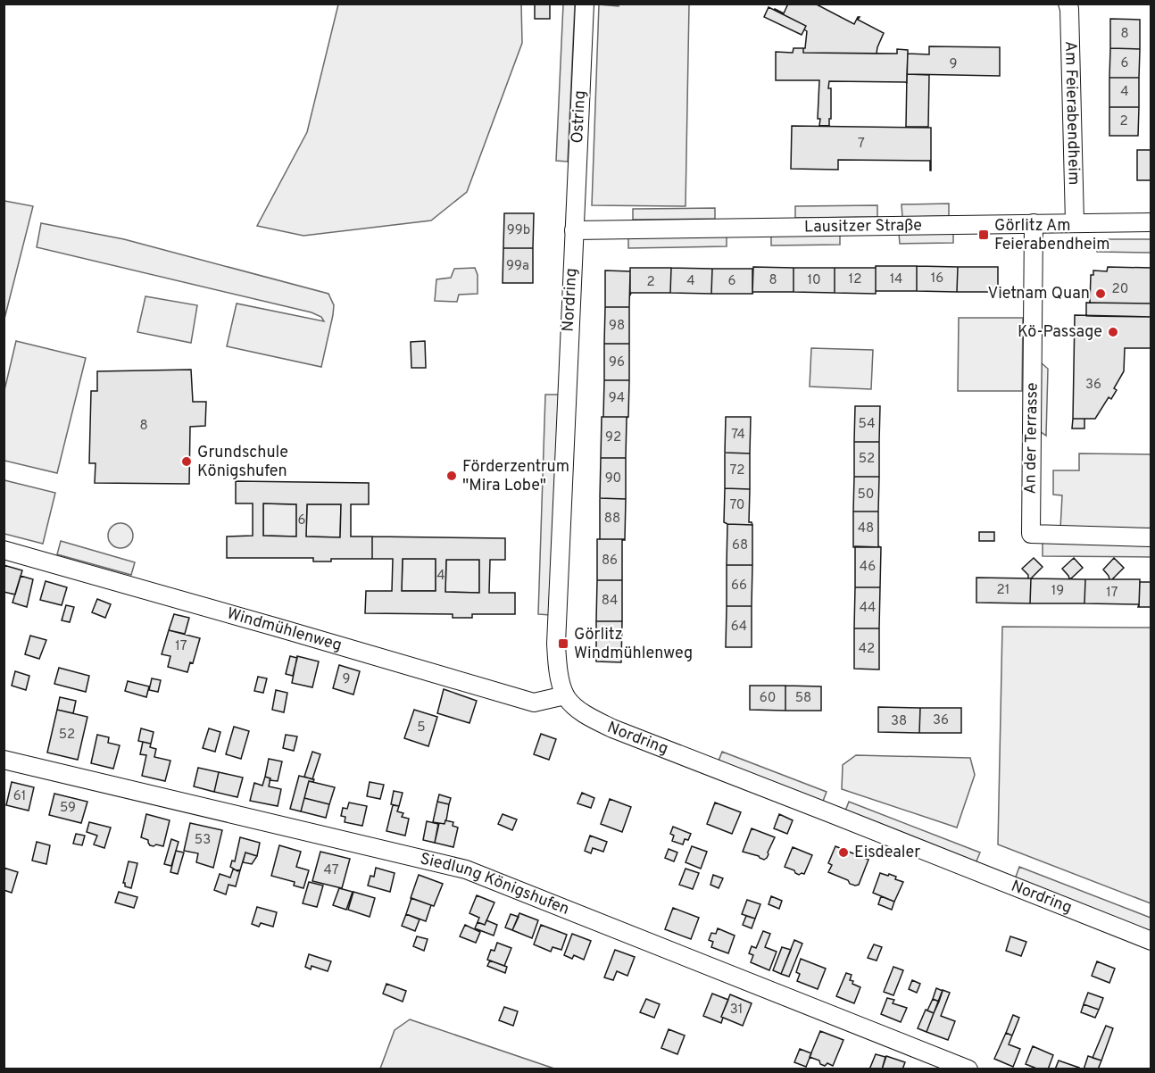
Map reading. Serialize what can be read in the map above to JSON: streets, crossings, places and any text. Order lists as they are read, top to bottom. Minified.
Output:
{"streets":{"street":["Am Feierabendheim","Ostring","Lausitzer Straße","Nordring","An der Terrasse","Windmühlenweg","Siedlung Königshufen"]},"crossings":[["Am Feierabendheim","Lausitzer Straße"],["Ostring","Lausitzer Straße"],["Ostring","Nordring"],["Lausitzer Straße","Nordring"],["Lausitzer Straße","An der Terrasse"],["Nordring","Windmühlenweg"]],"places":{"transit":["Görlitz Am Feierabendheim","Görlitz Windmühlenweg"],"other":["Vietnam Quan","Kö-Passage","Grundschule Königshufen","Förderzentrum \"Mira Lobe\"","Eisdealer"]},"house_numbers":["8","6","9","4","2","7","99b","99a","16","12","14","8","10","4","6","2","20","98","96","36","94","54","8","74","92","52","72","90","50","70","88","6","48","68","86","46","4","66","21","19","17","84","44","64","17","42","9","60","58","36","38","5","52","61","59","53","47","31"]}
